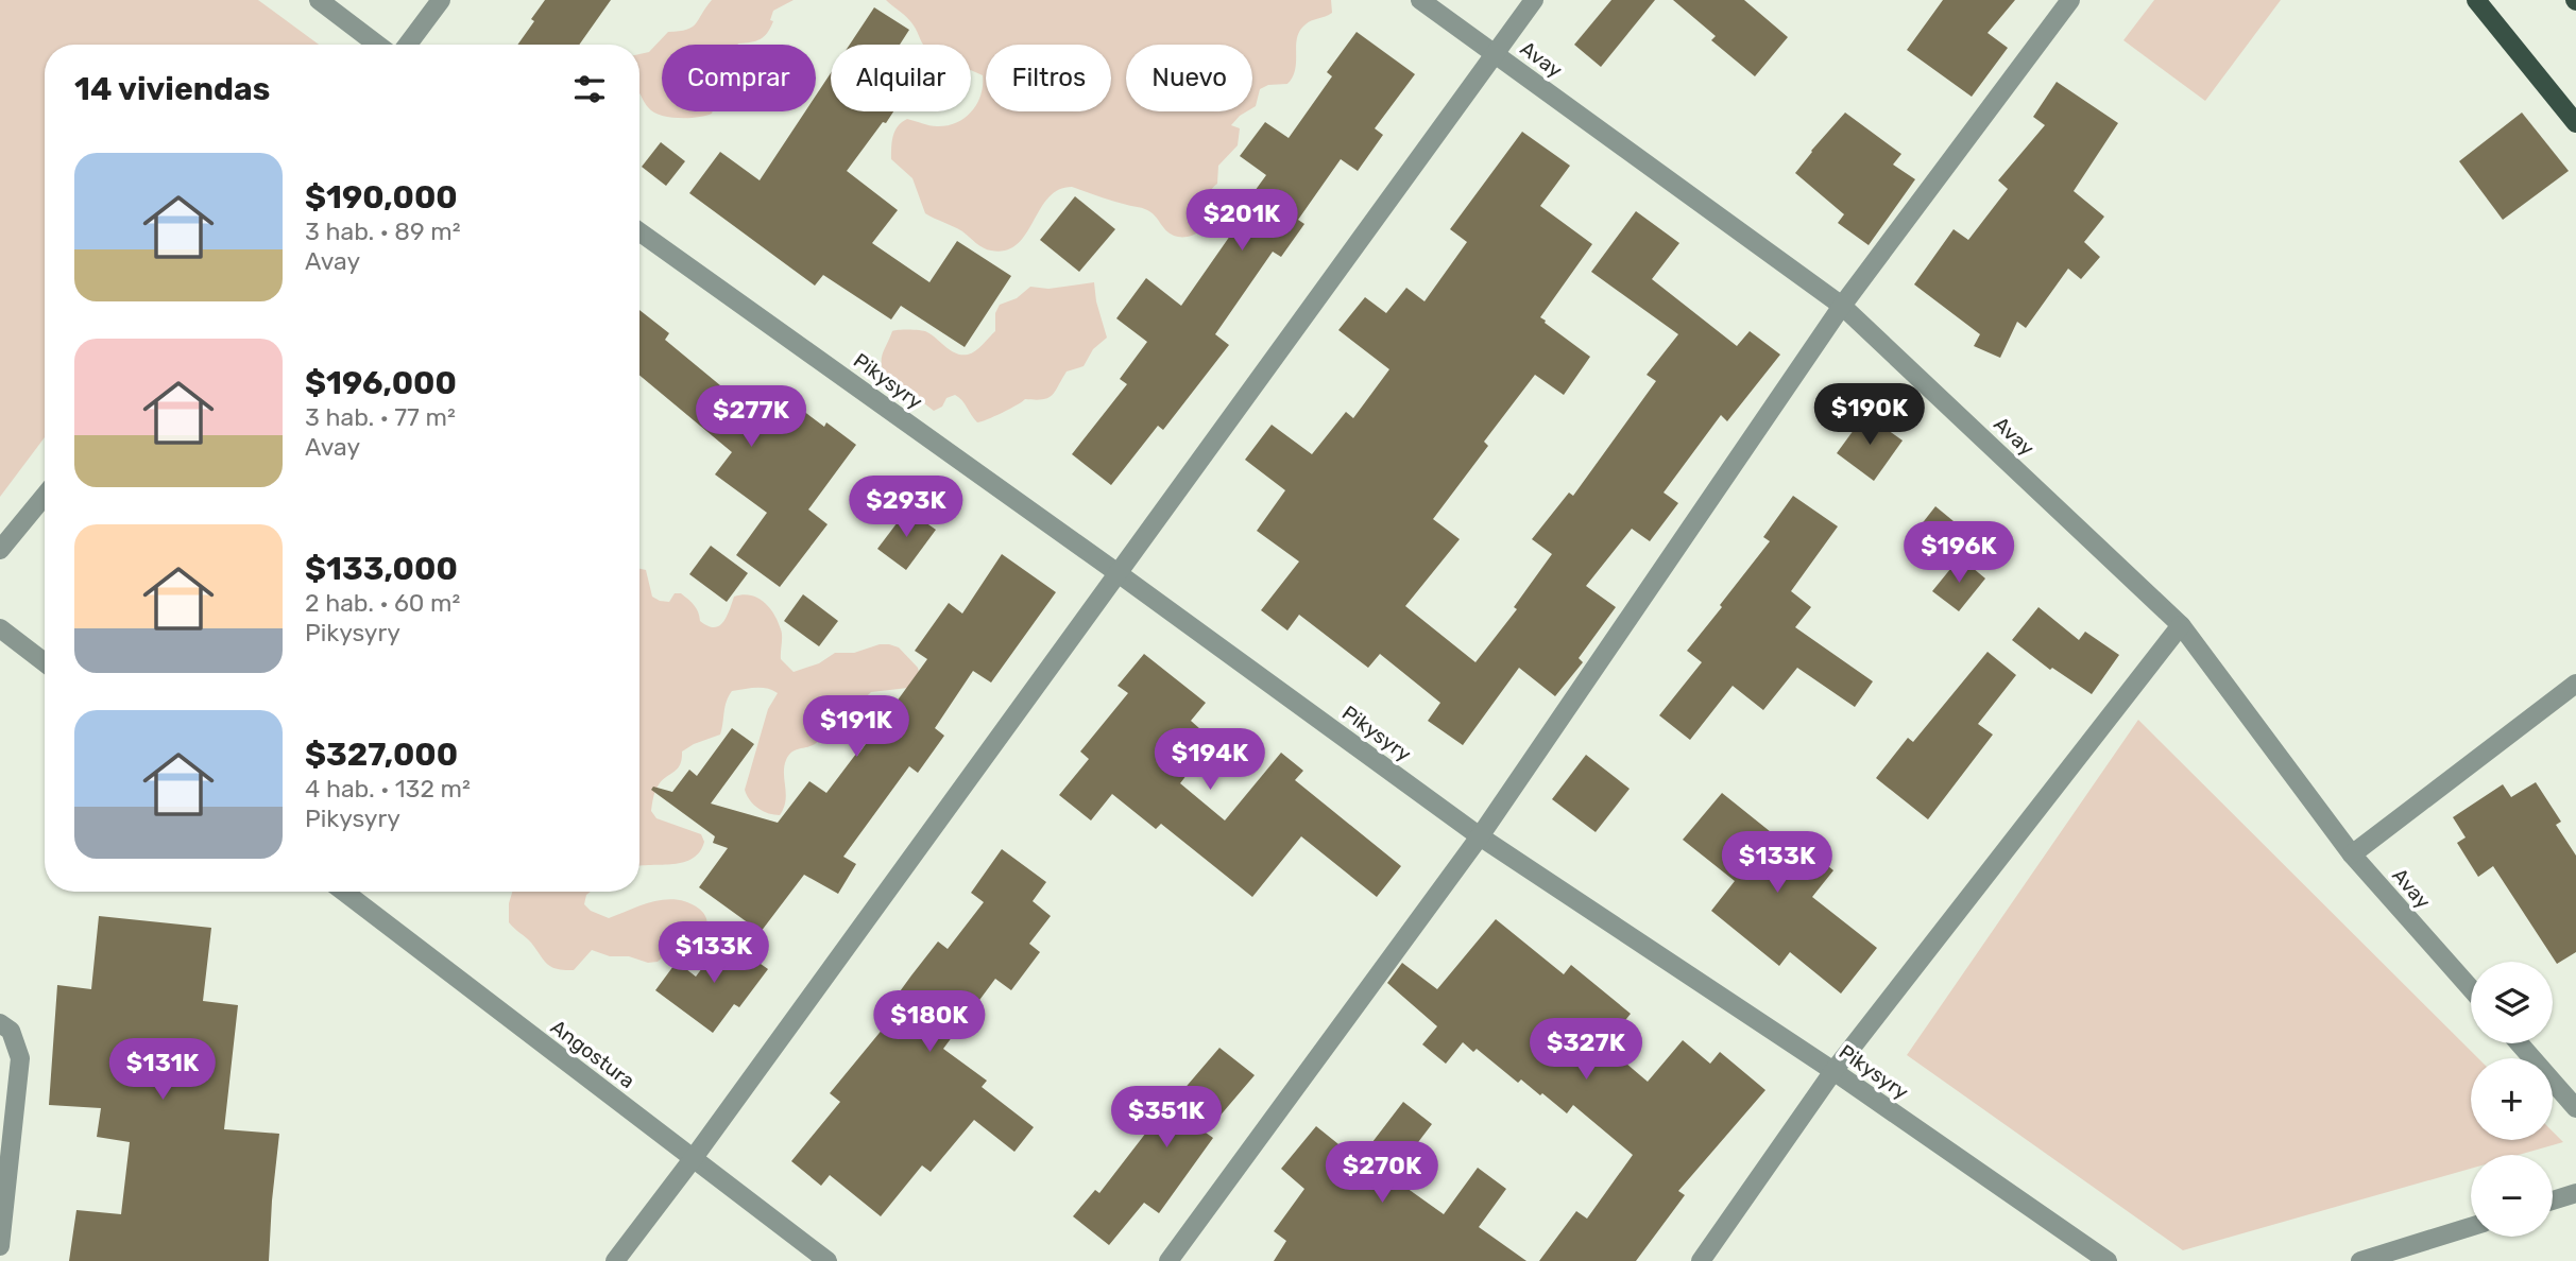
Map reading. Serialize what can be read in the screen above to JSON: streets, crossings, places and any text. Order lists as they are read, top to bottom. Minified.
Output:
{"streets":{"street":["Avay","Pikysyry","Angostura"]},"page":{"chip":["Comprar","Alquilar","Filtros","Nuevo"],"heading":"14 viviendas","list":[{"name":"$190,000","note":"3 hab. · 89 m² · Avay"},{"name":"$196,000","note":"3 hab. · 77 m² · Avay"},{"name":"$133,000","note":"2 hab. · 60 m² · Pikysyry"},{"name":"$327,000","note":"4 hab. · 132 m² · Pikysyry"}],"price":["$201K","$190K","$277K","$293K","$196K","$191K","$194K","$133K","$133K","$180K","$327K","$131K","$351K","$270K"],"map_buttons":["+","−"]}}
